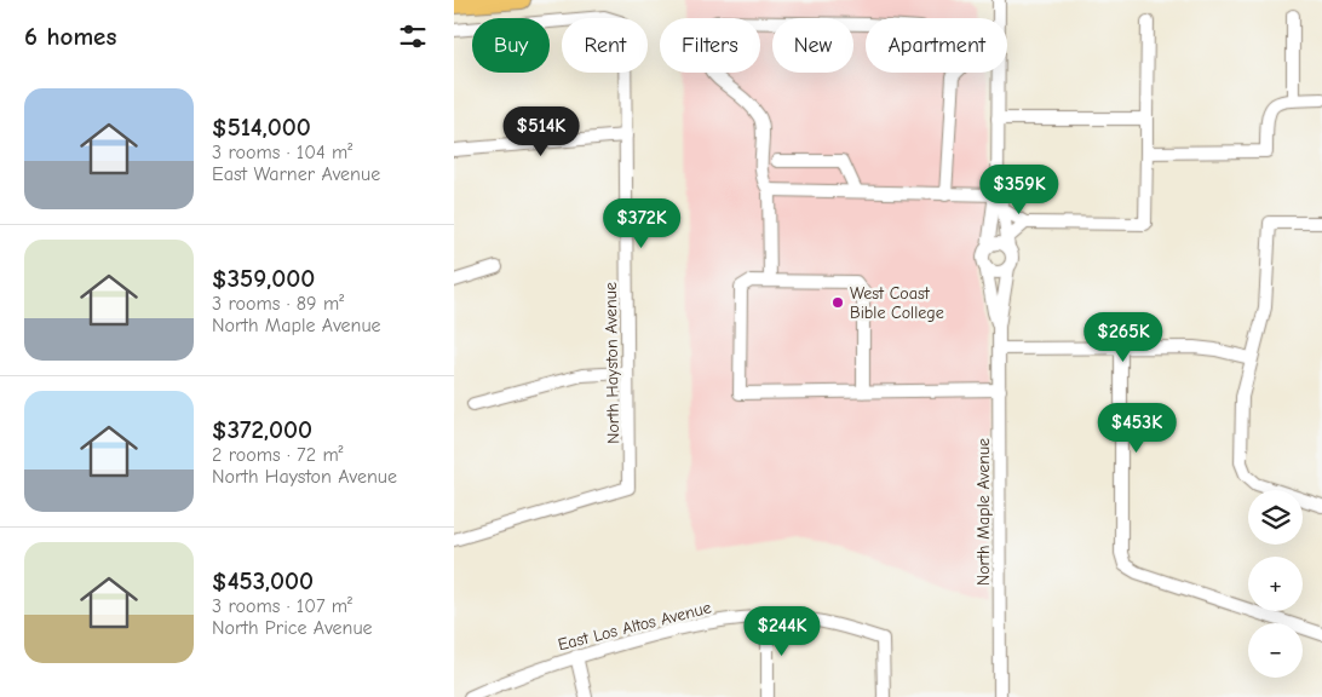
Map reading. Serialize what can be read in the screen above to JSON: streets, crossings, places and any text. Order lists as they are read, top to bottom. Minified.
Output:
{"streets":{"street":["North Hayston Avenue","North Maple Avenue","East Los Altos Avenue"]},"places":["West Coast Bible College"],"page":{"heading":"6 homes","chip":["Buy","Rent","Filters","New","Apartment"],"list":[{"name":"$514,000","note":"3 rooms · 104 m² · East Warner Avenue"},{"name":"$359,000","note":"3 rooms · 89 m² · North Maple Avenue"},{"name":"$372,000","note":"2 rooms · 72 m² · North Hayston Avenue"},{"name":"$453,000","note":"3 rooms · 107 m² · North Price Avenue"}],"price":["$514K","$359K","$372K","$265K","$453K","$244K"],"map_buttons":["+","−"]}}
